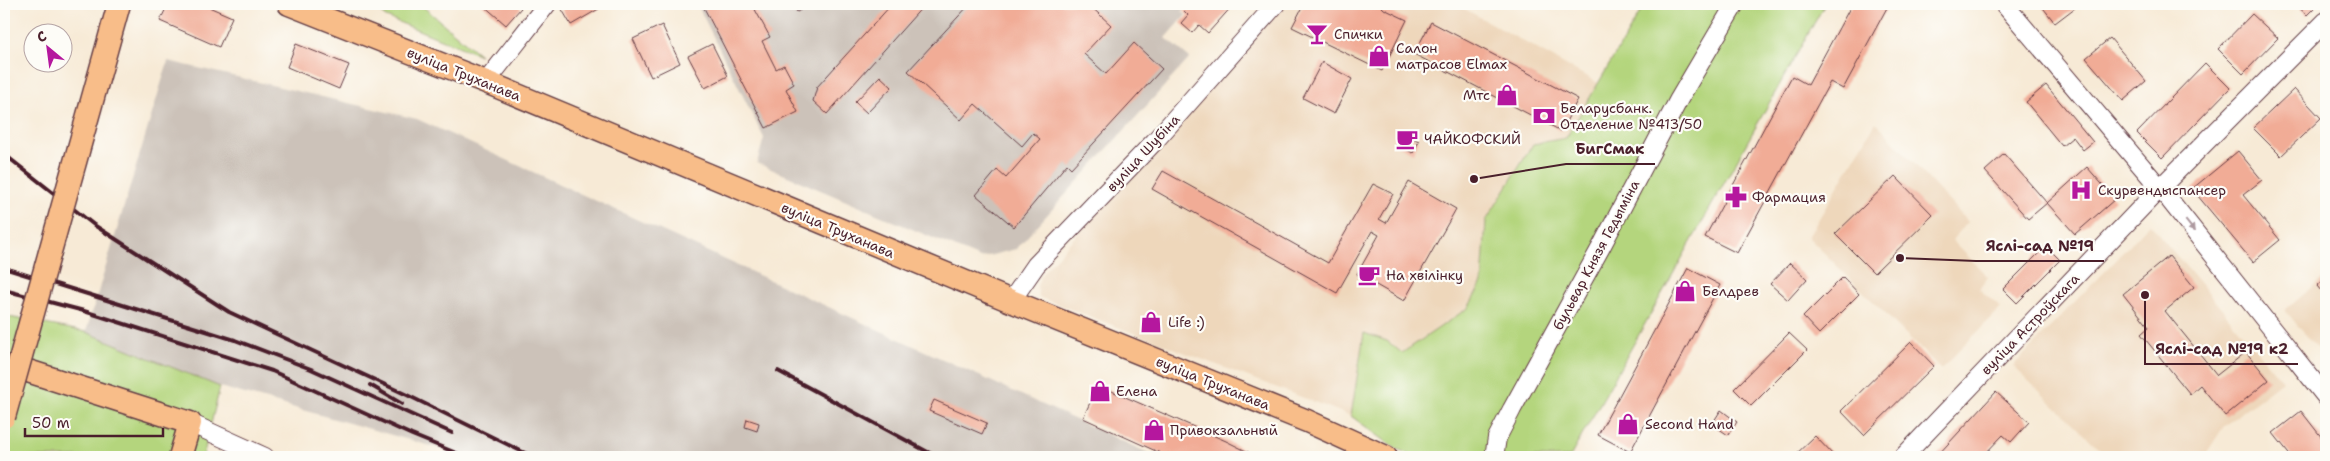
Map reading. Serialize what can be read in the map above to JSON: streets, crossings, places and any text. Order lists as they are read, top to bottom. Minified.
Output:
{"streets":{"main road":["вуліца Труханава"],"street":["вуліца Шубіна","бульвар Князя Гедыміна","вуліца Астроўскага"]},"crossings":[["вуліца Труханава","вуліца Шубіна"]],"places":{"bar":["Спички"],"shop":["Салон матрасов Elmax","Мтс","Белдрев","Life :)","Елена","Second Hand","Привокзальный"],"bank":["Беларусбанк. Отделение №413/50"],"cafe":["ЧАЙКОФСКИЙ","На хвілінку"],"other":["БигСмак","Яслі-сад №19","Яслі-сад №19 к2"],"hospital":["Скурвендыспансер"],"pharmacy":["Фармация"]},"scale_bar":"50 m","north":"top left"}
